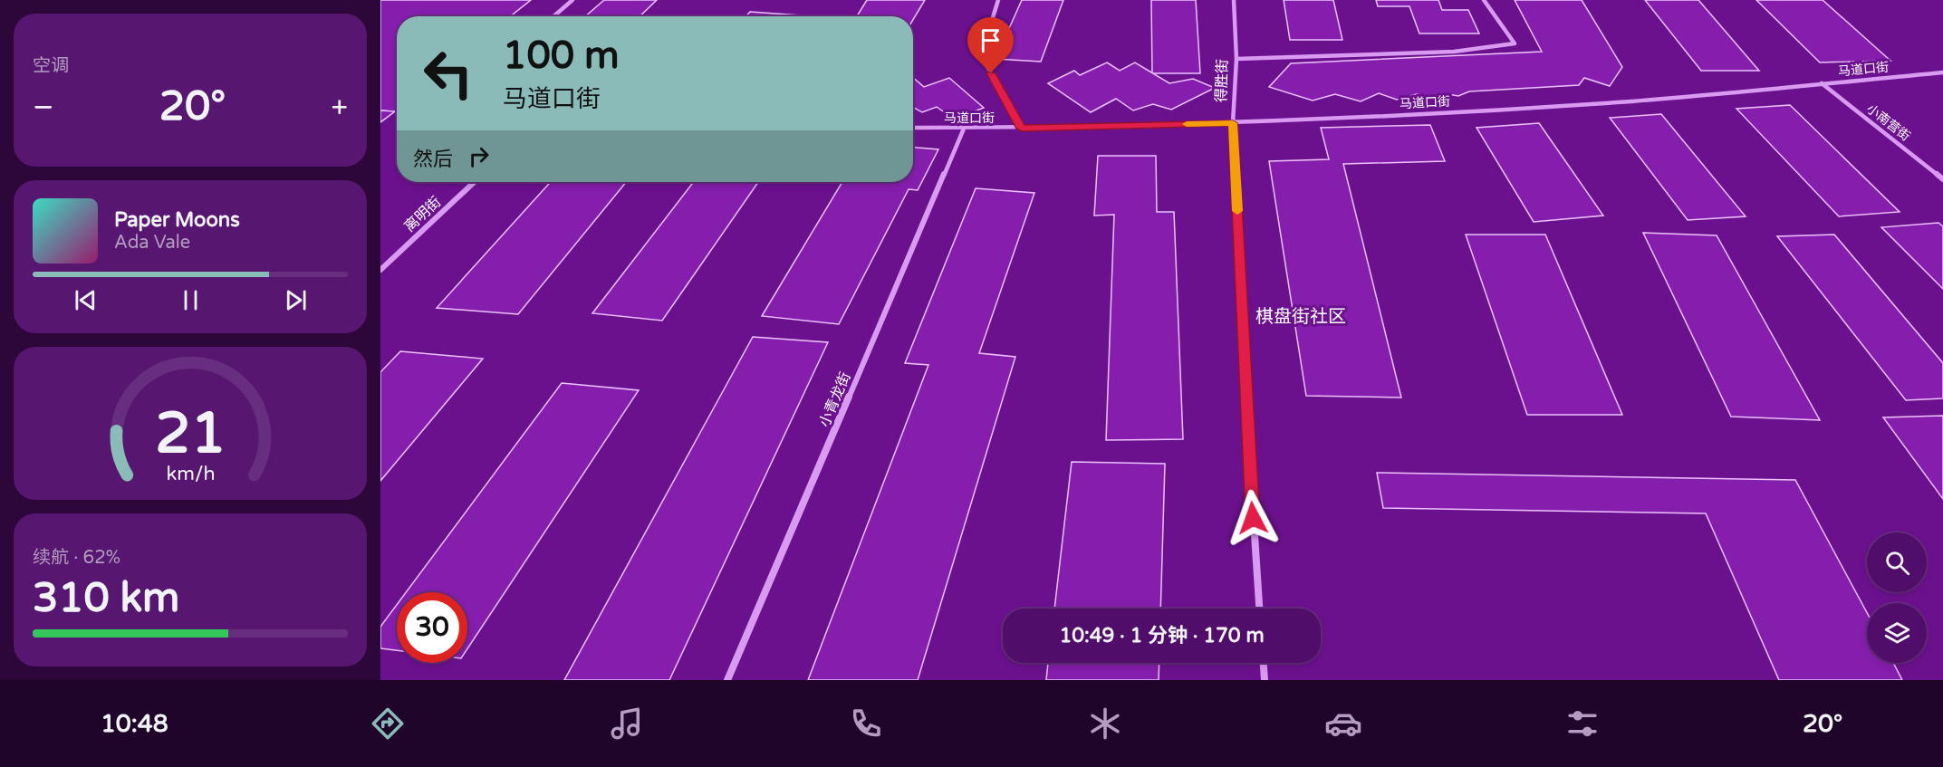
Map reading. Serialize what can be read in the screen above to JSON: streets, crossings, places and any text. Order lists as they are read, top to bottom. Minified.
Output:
{"streets":{"street":["马道口街","得胜街","小南营街","离明街","小青龙街"]},"crossings":[["马道口街","得胜街"],["马道口街","小南营街"],["马道口街","小青龙街"]],"districts":["棋盘街社区"],"page":{"tile":["空调",["续航 · 62%","310 km"]],"turn":["100 m","马道口街"],"heat":["−","20°","+"],"then":"然后","song":["Paper Moons","Ada Vale"],"limit":"30","trip":"10:49 · 1 分钟 · 170 m","tabs":["10:48","20°"],"gauge":["21","km/h"]}}
